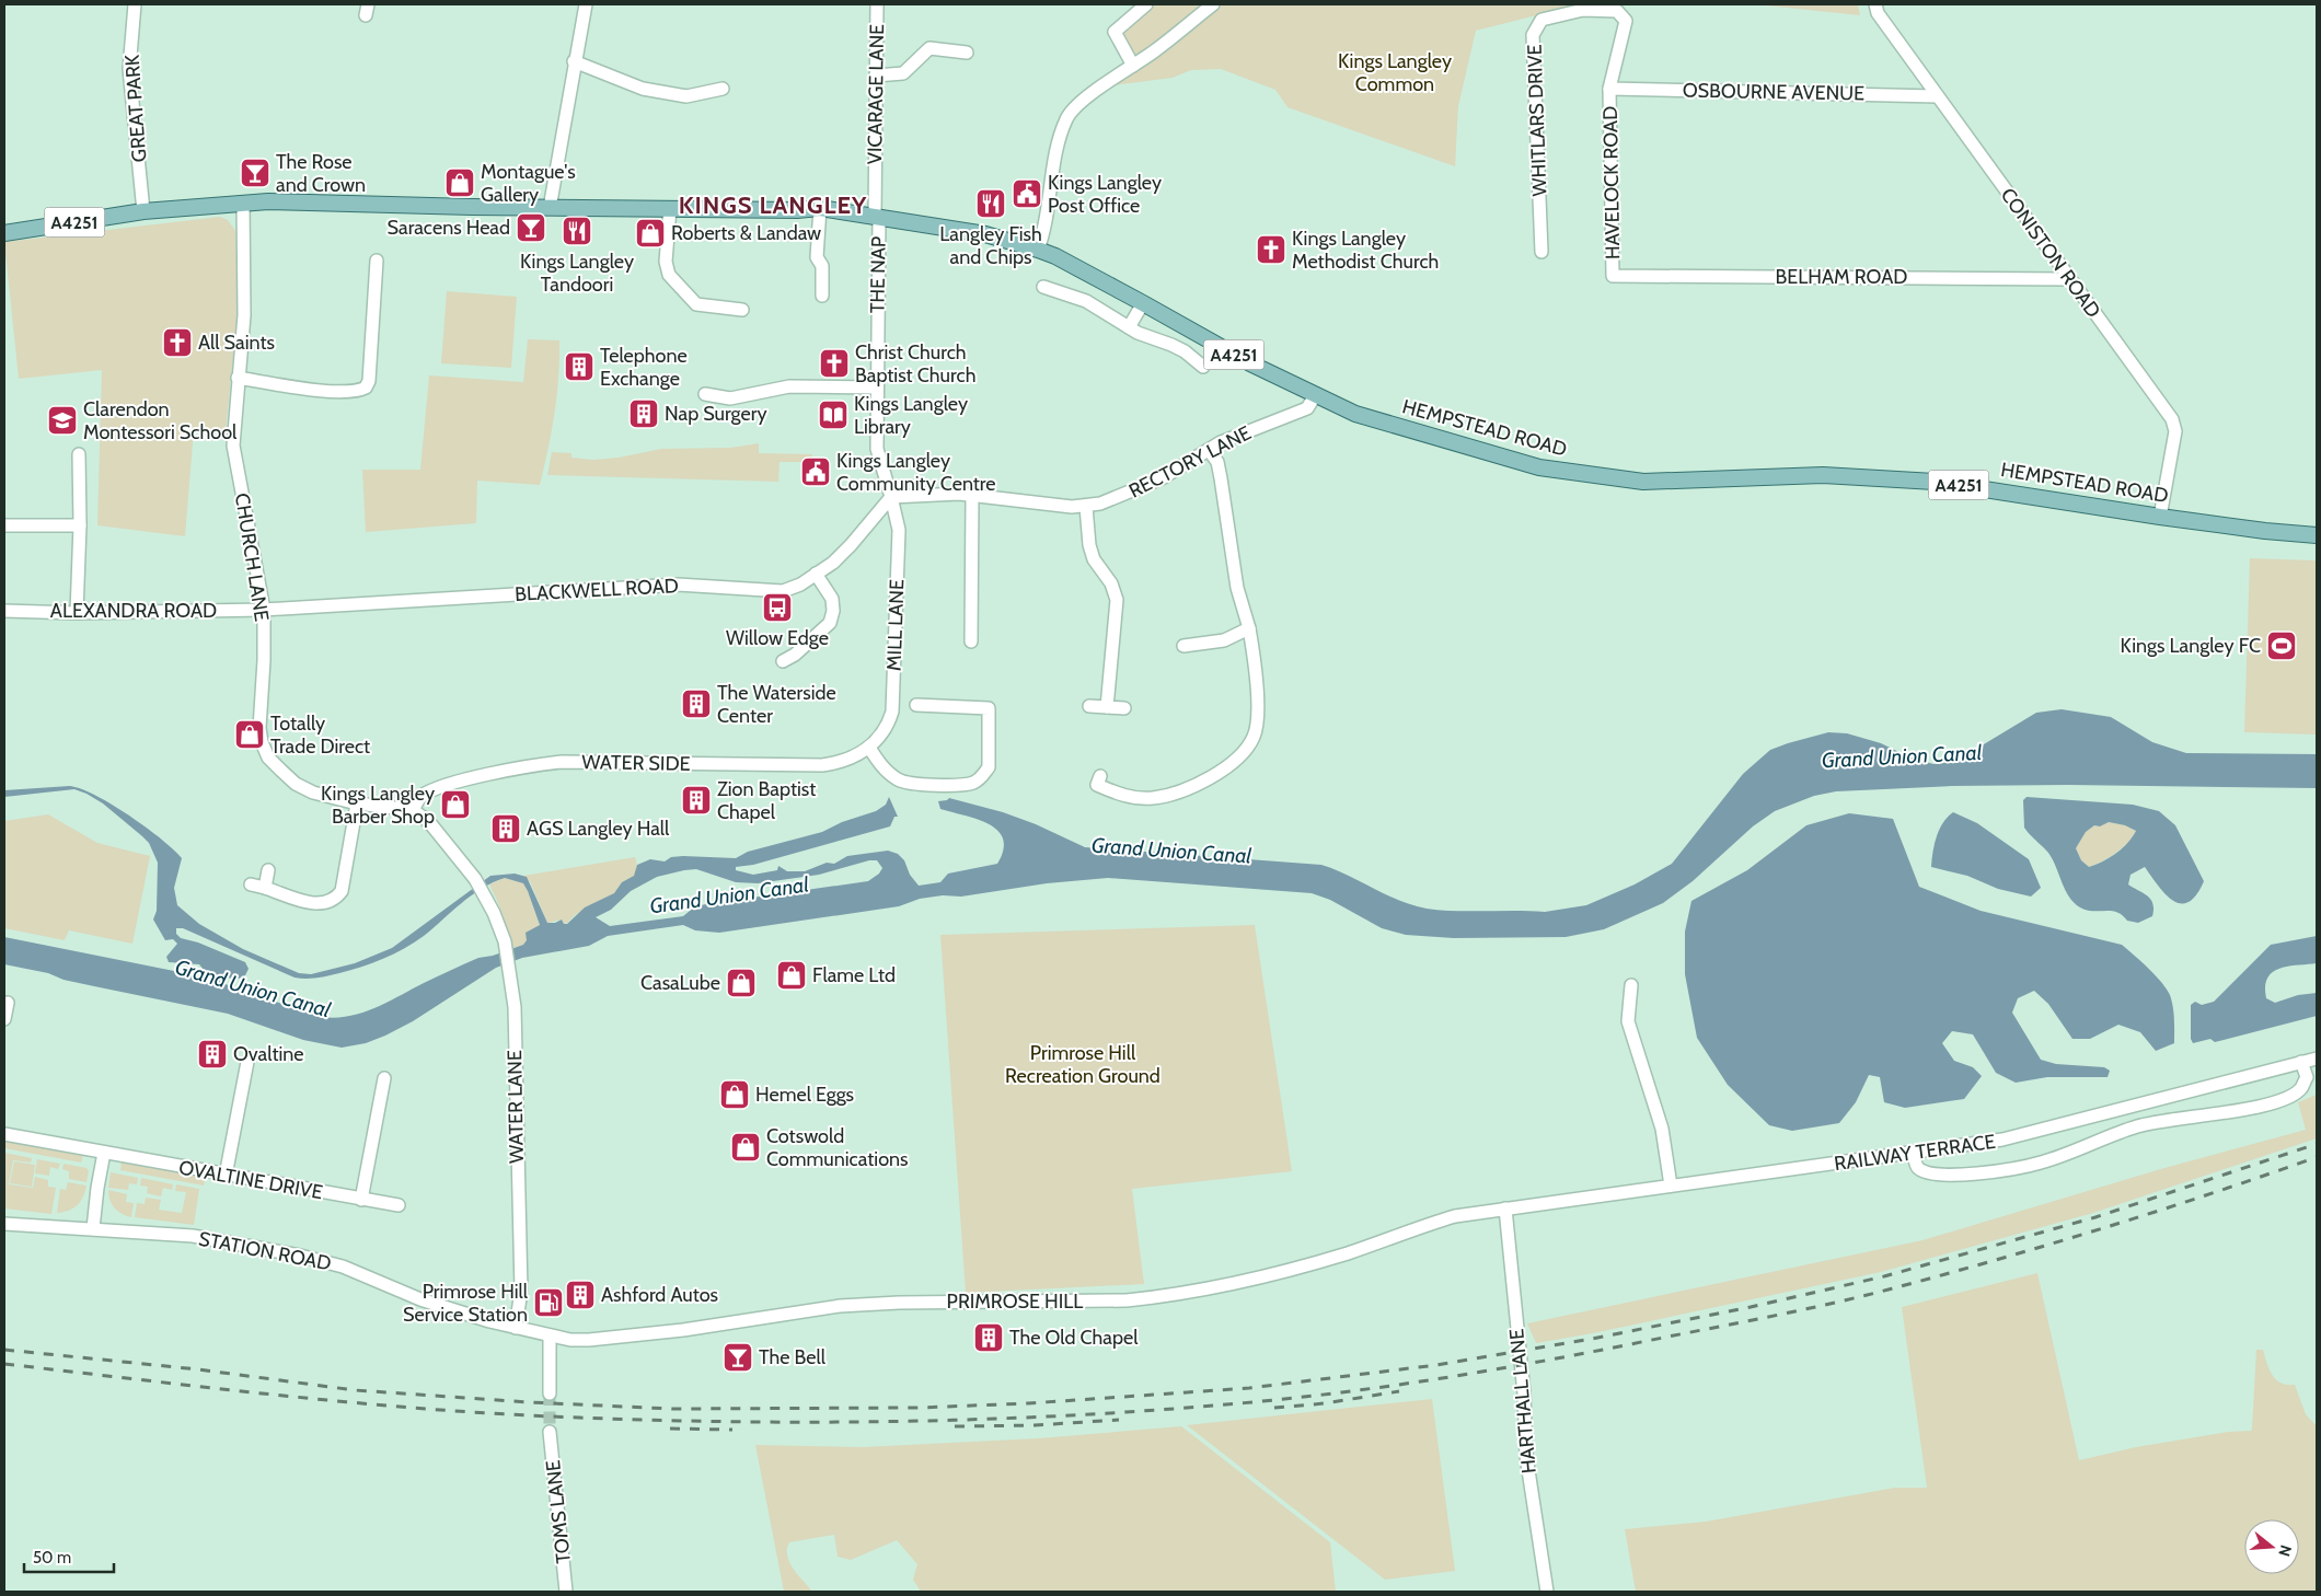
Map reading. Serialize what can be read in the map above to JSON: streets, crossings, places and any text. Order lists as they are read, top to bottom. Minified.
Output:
{"streets":{"main road":["A4251","HEMPSTEAD ROAD"],"street":["OSBOURNE AVENUE","VICARAGE LANE","GREAT PARK","WHITLARS DRIVE","HAVELOCK ROAD","CONISTON ROAD","THE NAP","BELHAM ROAD","RECTORY LANE","CHURCH LANE","BLACKWELL ROAD","ALEXANDRA ROAD","MILL LANE","WATER SIDE","WATER LANE","RAILWAY TERRACE","OVALTINE DRIVE","STATION ROAD","PRIMROSE HILL","HARTHALL LANE","TOMS LANE"]},"crossings":[["OSBOURNE AVENUE","WHITLARS DRIVE"],["OSBOURNE AVENUE","HAVELOCK ROAD"],["OSBOURNE AVENUE","CONISTON ROAD"],["VICARAGE LANE","A4251"],["VICARAGE LANE","THE NAP"],["VICARAGE LANE","HEMPSTEAD ROAD"],["GREAT PARK","A4251"],["WHITLARS DRIVE","HAVELOCK ROAD"],["HAVELOCK ROAD","BELHAM ROAD"],["A4251","THE NAP"],["A4251","HEMPSTEAD ROAD"],["A4251","CHURCH LANE"],["CONISTON ROAD","BELHAM ROAD"],["CONISTON ROAD","HEMPSTEAD ROAD"],["THE NAP","HEMPSTEAD ROAD"],["THE NAP","BLACKWELL ROAD"],["THE NAP","MILL LANE"],["HEMPSTEAD ROAD","RECTORY LANE"],["CHURCH LANE","BLACKWELL ROAD"],["CHURCH LANE","ALEXANDRA ROAD"],["CHURCH LANE","WATER SIDE"],["CHURCH LANE","WATER LANE"],["BLACKWELL ROAD","ALEXANDRA ROAD"],["BLACKWELL ROAD","MILL LANE"],["MILL LANE","WATER SIDE"],["WATER SIDE","WATER LANE"],["WATER LANE","STATION ROAD"],["WATER LANE","PRIMROSE HILL"],["RAILWAY TERRACE","PRIMROSE HILL"],["RAILWAY TERRACE","HARTHALL LANE"],["STATION ROAD","PRIMROSE HILL"],["PRIMROSE HILL","HARTHALL LANE"]],"districts":["KINGS LANGLEY"],"water":["Grand Union Canal"],"parks":["Kings Langley Common","Primrose Hill Recreation Ground"],"places":{"bar":["The Rose and Crown","Saracens Head","The Bell"],"shop":["Montague's Gallery","Roberts & Landaw","Totally Trade Direct","Kings Langley Barber Shop","Flame Ltd","CasaLube","Hemel Eggs","Cotswold Communications"],"public building":["Kings Langley Post Office","Kings Langley Community Centre"],"restaurant":["Langley Fish and Chips","Kings Langley Tandoori"],"church":["Kings Langley Methodist Church","All Saints","Christ Church Baptist Church"],"building":["Telephone Exchange","Nap Surgery","The Waterside Center","Zion Baptist Chapel","AGS Langley Hall","Ovaltine","Ashford Autos","The Old Chapel"],"library":["Kings Langley Library"],"school or university":["Clarendon Montessori School"],"bus stop":["Willow Edge"],"sports":["Kings Langley FC"],"fuel station":["Primrose Hill Service Station"]},"scale_bar":"50 m","north":"right"}
